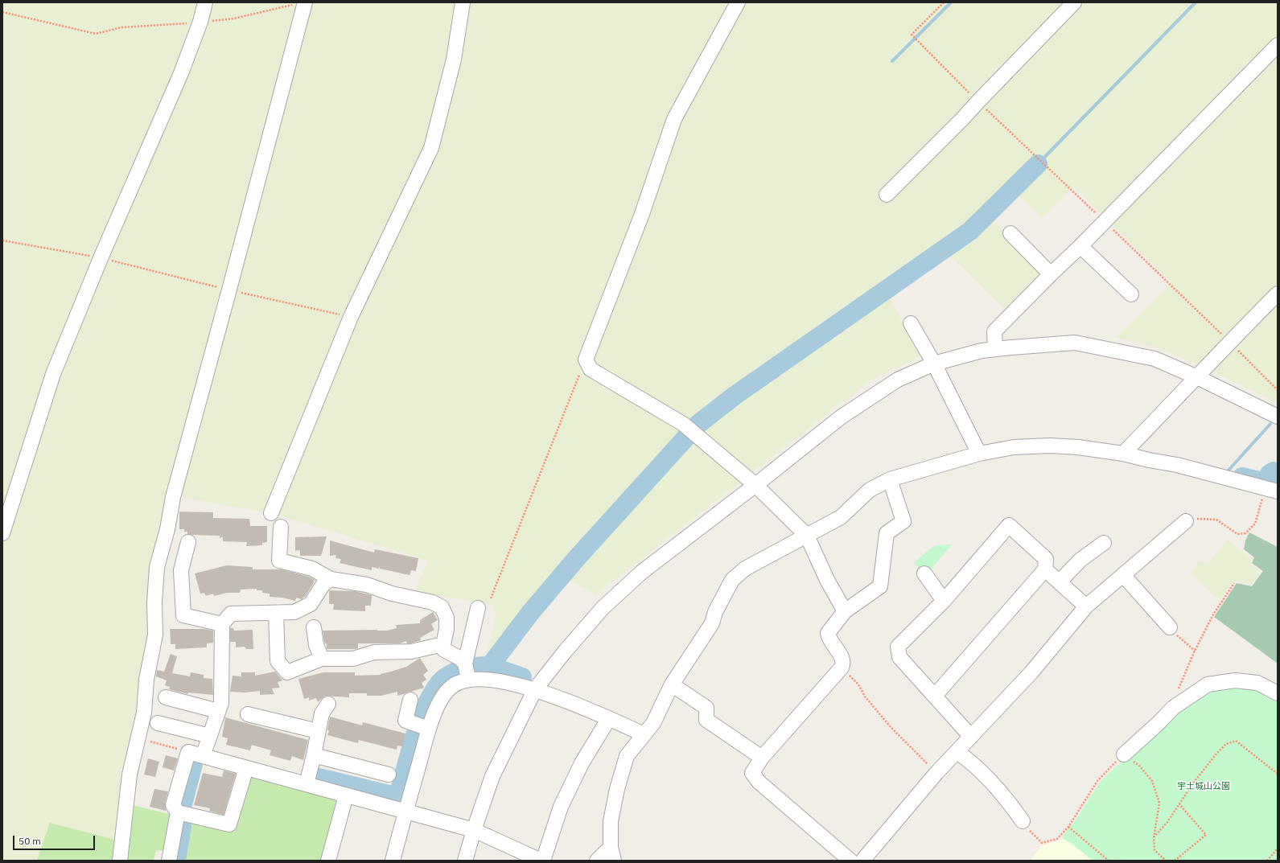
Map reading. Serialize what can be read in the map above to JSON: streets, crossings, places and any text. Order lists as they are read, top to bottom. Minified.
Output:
{"parks":["宇土城山公園"],"scale_bar":"50 m"}
